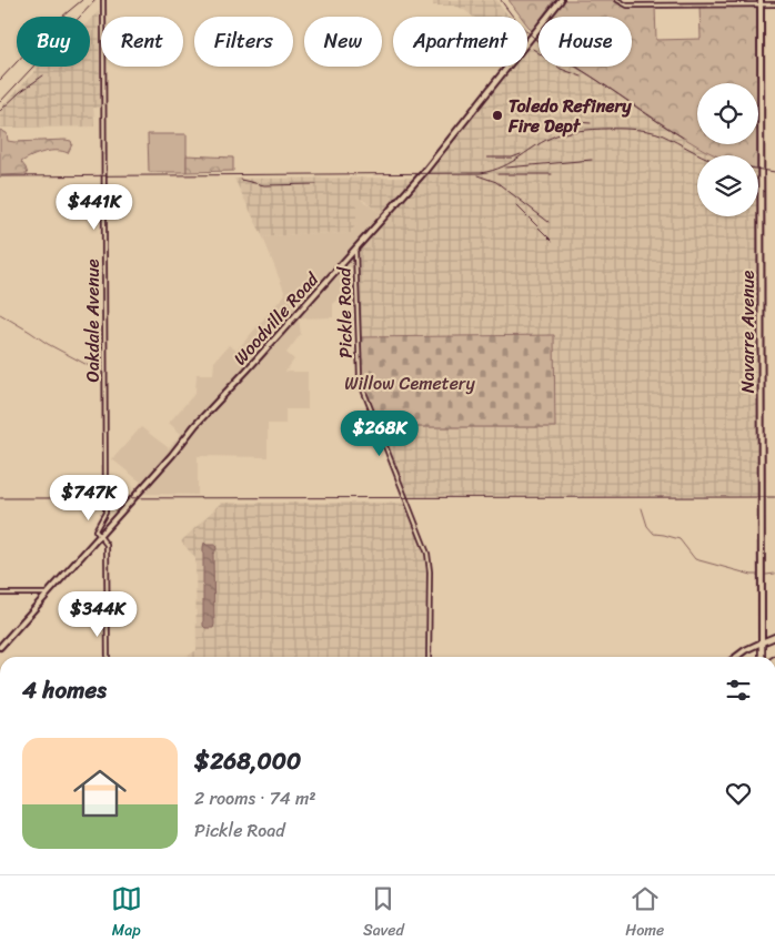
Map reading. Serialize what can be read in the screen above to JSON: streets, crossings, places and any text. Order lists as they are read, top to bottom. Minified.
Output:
{"streets":{"highway":["Navarre Avenue"],"main road":["Woodville Road"],"street":["Pickle Road","Oakdale Avenue"]},"crossings":[["Pickle Road","Woodville Road"],["Woodville Road","Oakdale Avenue"]],"parks":["Willow Cemetery"],"places":["Toledo Refinery Fire Dept"],"page":{"chip":["Buy","Rent","Filters","New","Apartment","House"],"price":["$441K","$268K","$747K","$344K"],"heading":"4 homes","list":[{"name":"$268,000","note":"2 rooms · 74 m² · Pickle Road"}],"tabs":["Map","Saved","Home"]}}
